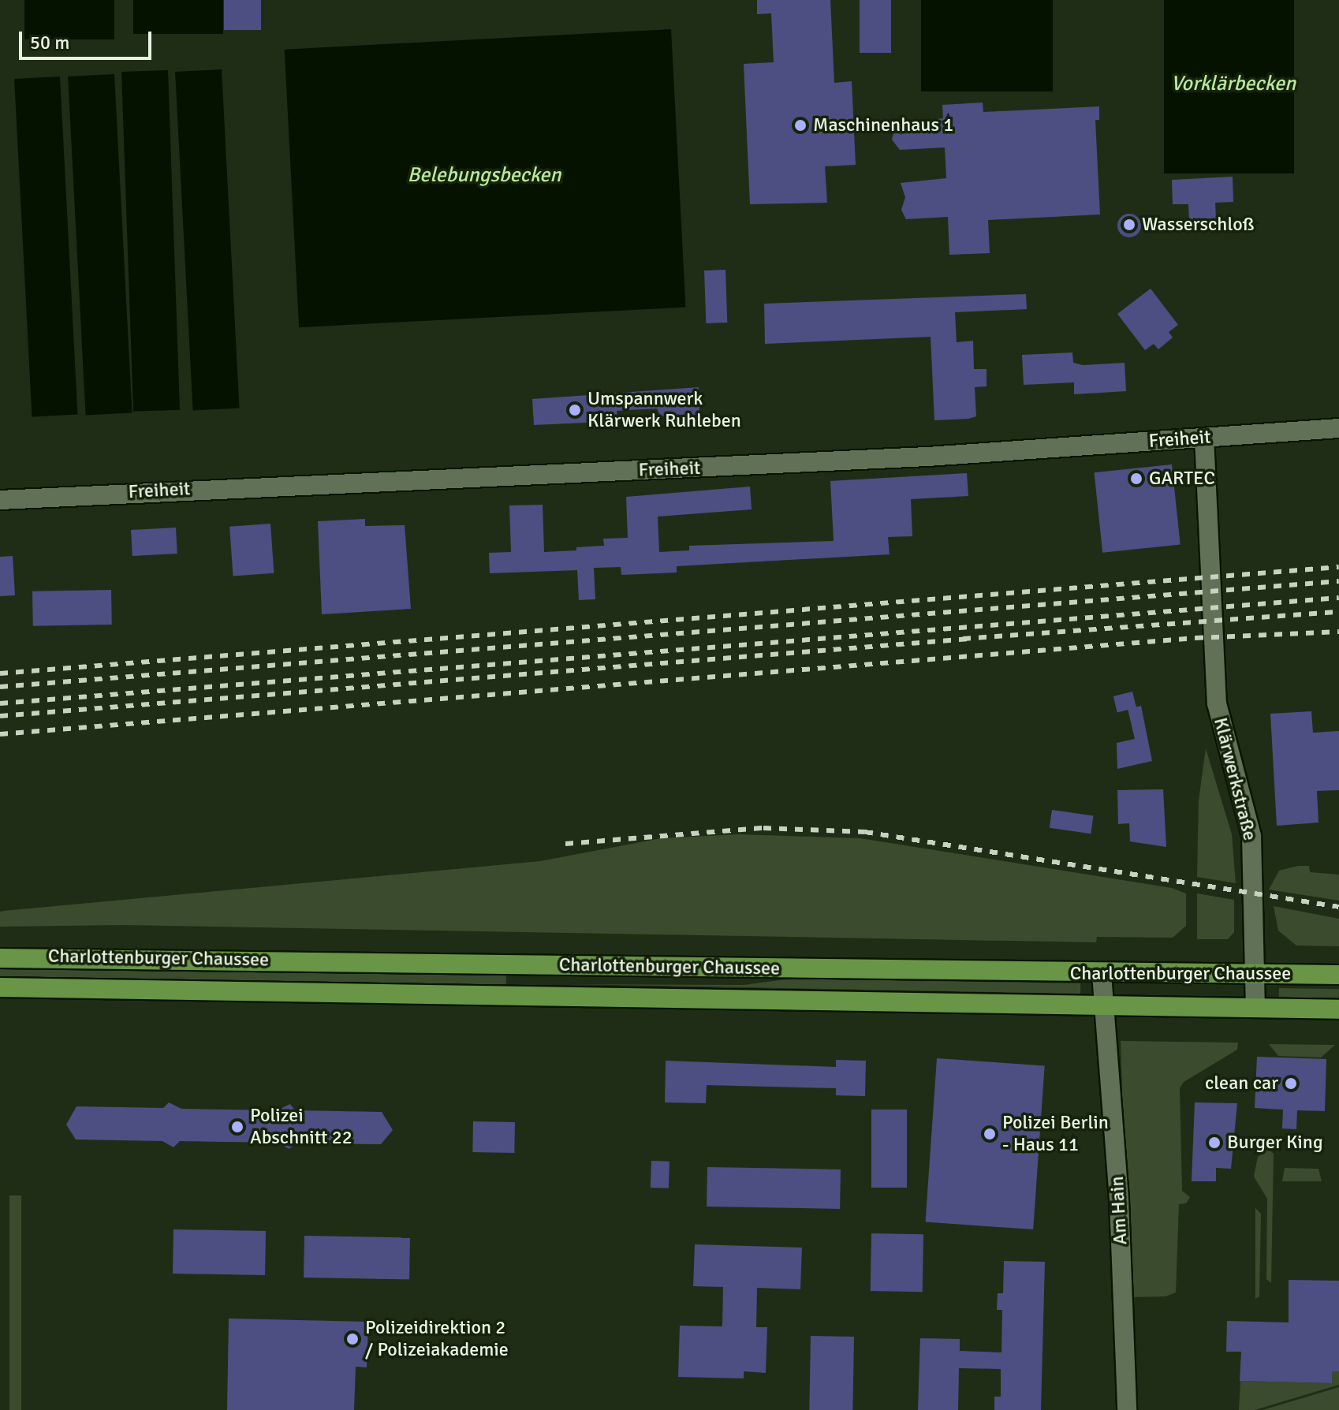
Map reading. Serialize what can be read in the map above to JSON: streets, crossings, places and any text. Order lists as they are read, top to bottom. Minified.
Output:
{"streets":{"main road":["Charlottenburger Chaussee"],"street":["Freiheit","Klärwerkstraße","Am Hain"]},"crossings":[["Freiheit","Klärwerkstraße"],["Klärwerkstraße","Charlottenburger Chaussee"],["Charlottenburger Chaussee","Am Hain"]],"water":["Vorklärbecken","Belebungsbecken"],"places":["Maschinenhaus 1","Wasserschloß","Umspannwerk Klärwerk Ruhleben","GARTEC","clean car","Polizei Abschnitt 22","Polizei Berlin - Haus 11","Burger King","Polizeidirektion 2 / Polizeiakademie"],"scale_bar":"50 m"}
